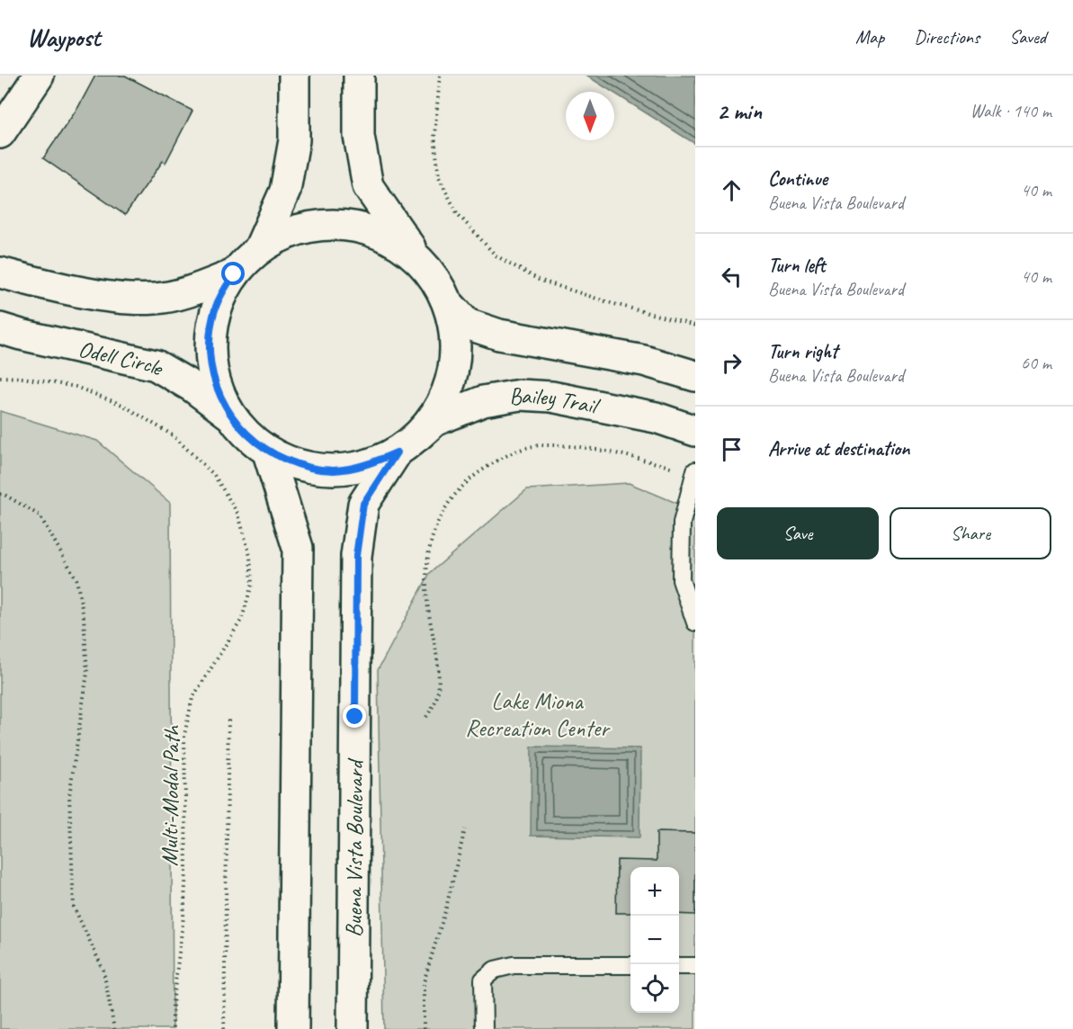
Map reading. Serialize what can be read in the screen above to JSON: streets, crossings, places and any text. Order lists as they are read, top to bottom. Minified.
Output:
{"streets":{"main road":["Odell Circle","Bailey Trail","Buena Vista Boulevard"],"path":["Multi-Modal Path"]},"crossings":[["Odell Circle","Buena Vista Boulevard"],["Bailey Trail","Buena Vista Boulevard"]],"parks":["Lake Miona Recreation Center"],"north":"bottom","page":{"header":"Waypost","nav":["Map","Directions","Saved"],"heading":["2 min","Walk · 140 m"],"list":[["Continue","Buena Vista Boulevard","40 m"],["Turn left","Buena Vista Boulevard","40 m"],["Turn right","Buena Vista Boulevard","60 m"],"Arrive at destination"],"buttons":["Save","Share"],"map_buttons":["+","−"]}}
